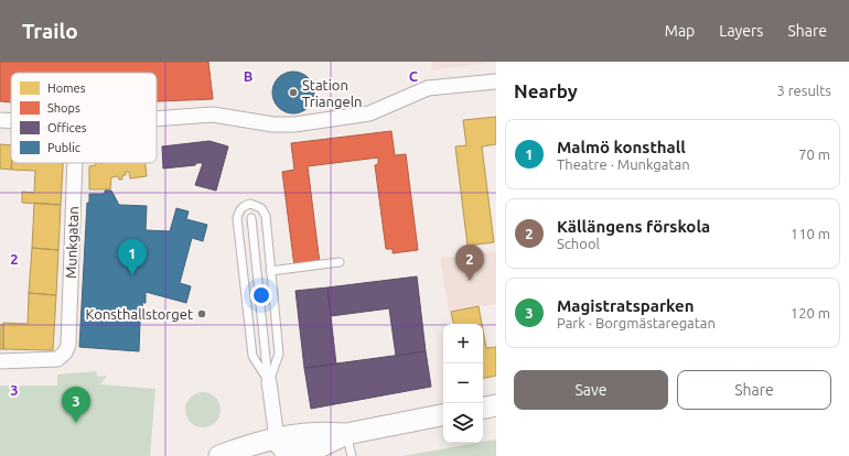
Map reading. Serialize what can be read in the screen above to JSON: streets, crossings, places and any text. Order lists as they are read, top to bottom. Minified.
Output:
{"streets":{"street":["Munkgatan"]},"places":["Station Triangeln","Konsthallstorget"],"legend":["Homes","Shops","Offices","Public"],"page":{"header":"Trailo","nav":["Map","Layers","Share"],"heading":["Nearby","3 results"],"list":[{"mark":"1","name":"Malmö konsthall","note":"Theatre · Munkgatan","value":"70 m"},{"mark":"2","name":"Källängens förskola","note":"School","value":"110 m"},{"mark":"3","name":"Magistratsparken","note":"Park · Borgmästaregatan","value":"120 m"}],"pins":["1","2","3"],"map_buttons":["+","−"],"buttons":["Save","Share"]},"grid":{"columns":["B","C"],"rows":["2","3"]}}
